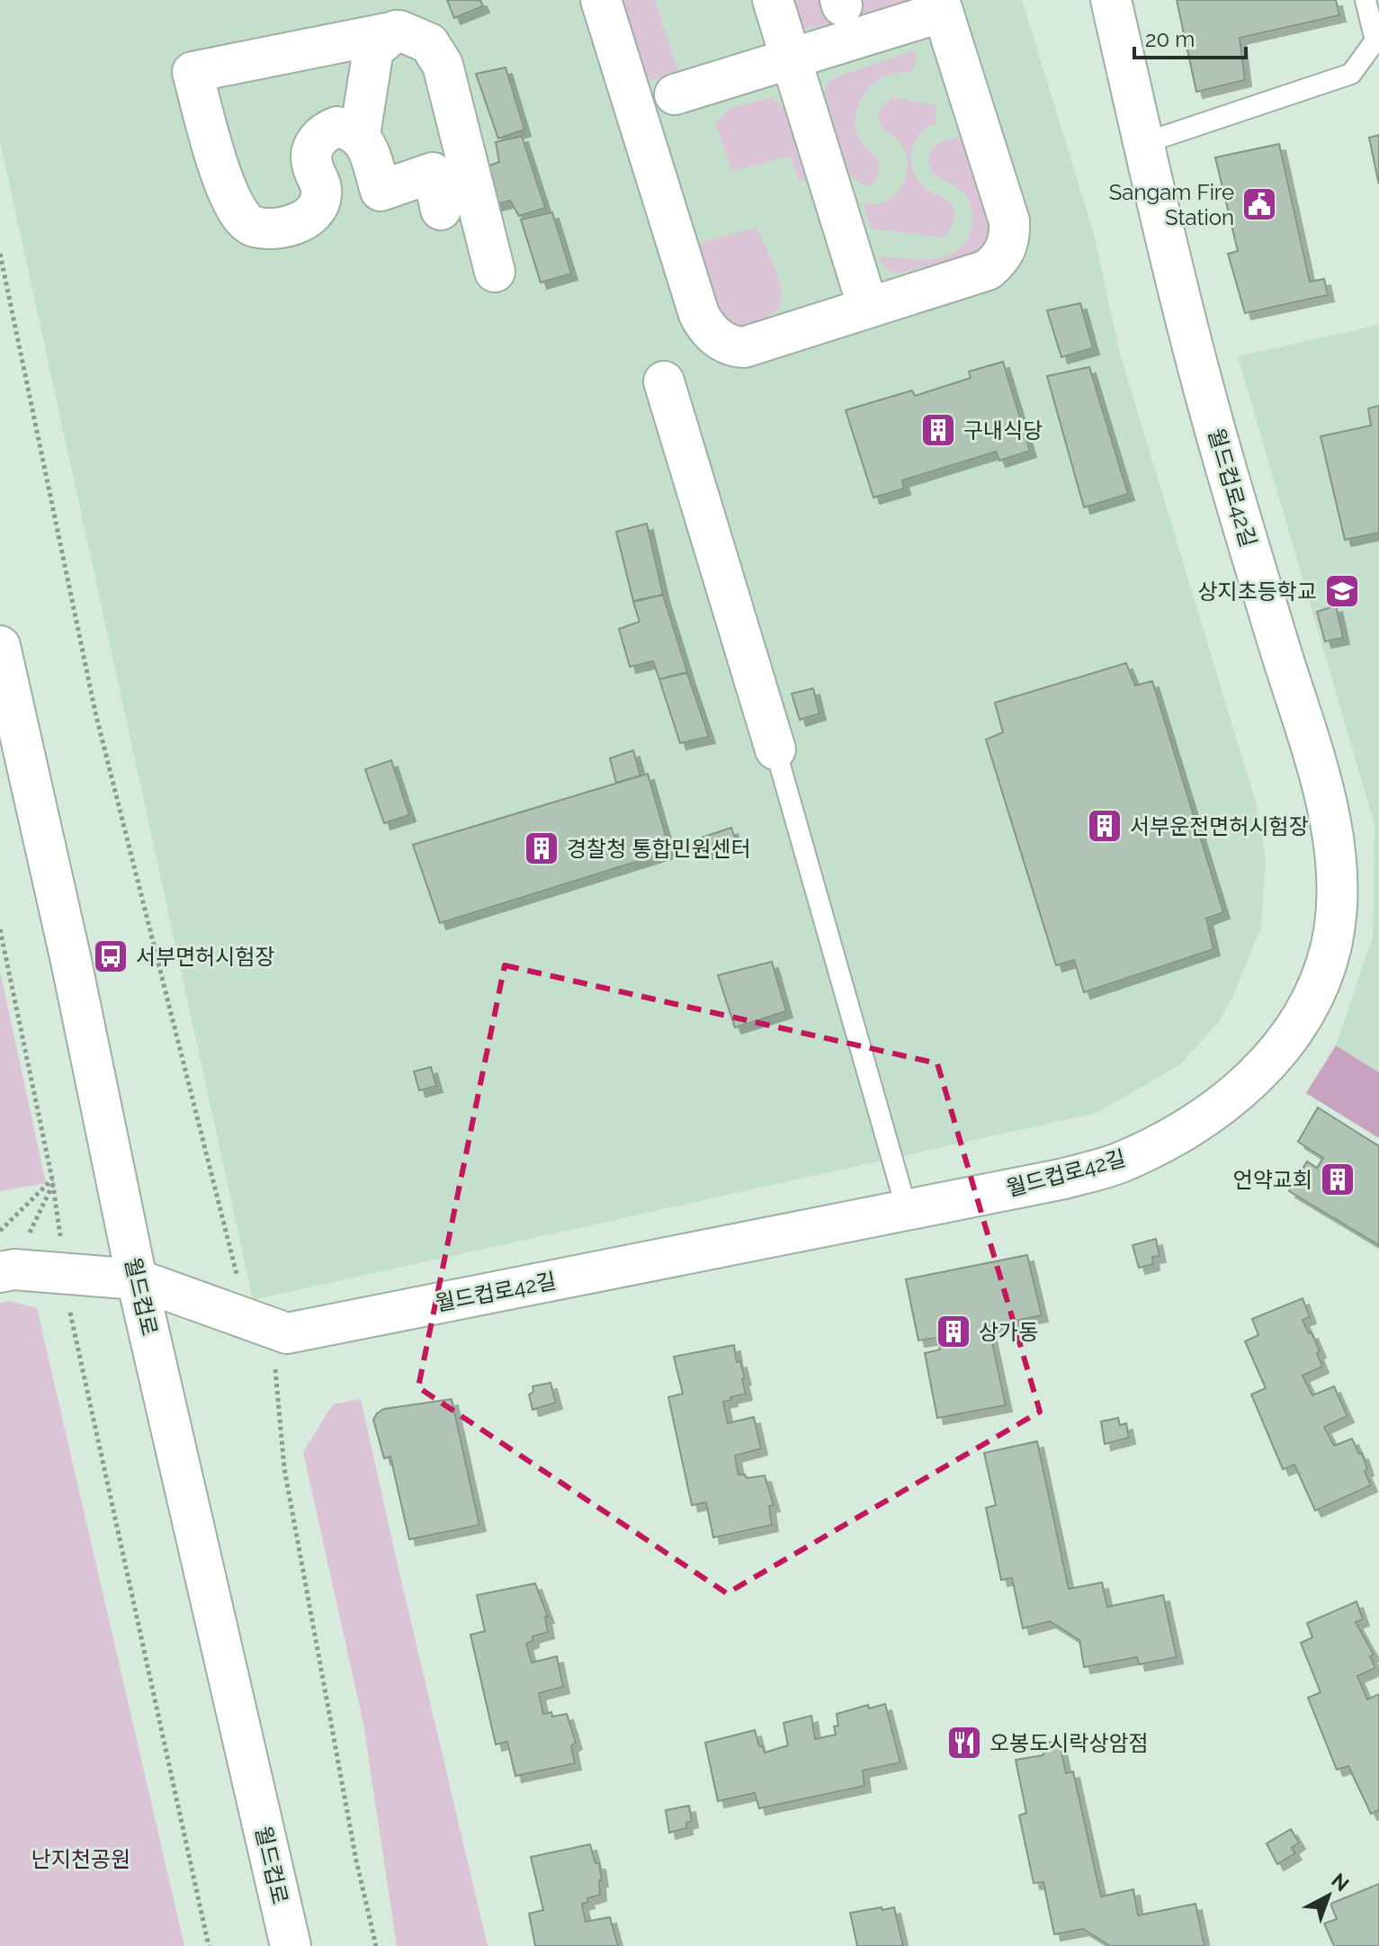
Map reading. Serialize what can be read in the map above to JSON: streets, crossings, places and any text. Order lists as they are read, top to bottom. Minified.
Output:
{"streets":{"street":["월드컵로42길","월드컵로"]},"crossings":[["월드컵로42길","월드컵로"]],"parks":["난지천공원"],"places":{"public building":["Sangam Fire Station"],"building":["구내식당","서부운전면허시험장","경찰청 통합민원센터","언약교회","상가동"],"school or university":["상지초등학교"],"bus stop":["서부면허시험장"],"restaurant":["오봉도시락상암점"]},"scale_bar":"20 m","north":"top right"}
